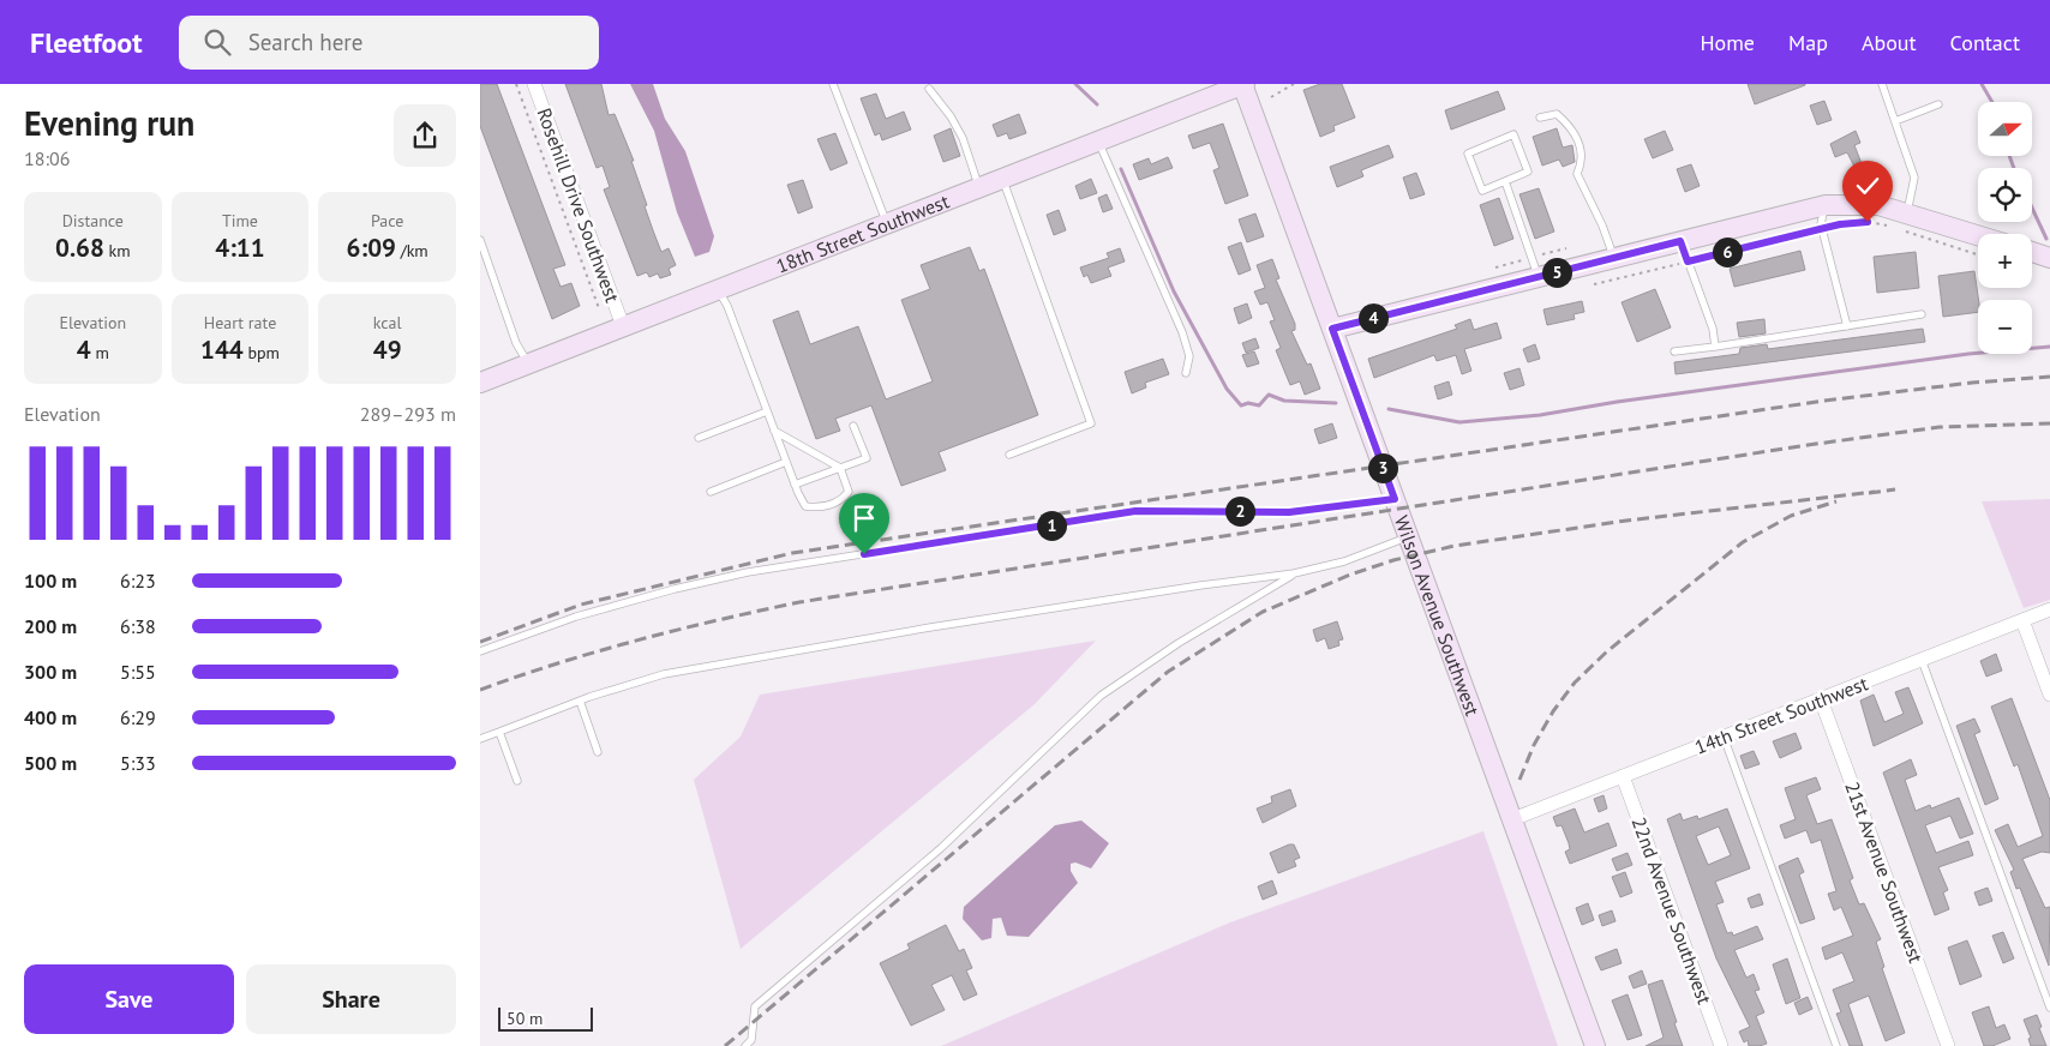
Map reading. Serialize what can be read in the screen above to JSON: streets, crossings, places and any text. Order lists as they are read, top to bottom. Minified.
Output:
{"streets":{"street":["Rosehill Drive Southwest","18th Street Southwest","Wilson Avenue Southwest","14th Street Southwest","21st Avenue Southwest","22nd Avenue Southwest"]},"crossings":[["Rosehill Drive Southwest","18th Street Southwest"],["18th Street Southwest","Wilson Avenue Southwest"],["Wilson Avenue Southwest","14th Street Southwest"],["14th Street Southwest","21st Avenue Southwest"],["14th Street Southwest","22nd Avenue Southwest"]],"scale_bar":"50 m","north":"right","page":{"header":"Fleetfoot","search":"Search here","nav":["Home","Map","About","Contact"],"heading":["Evening run","18:06"],"map_buttons":["+","−"],"stats":[["Distance","0.68 km"],["Time","4:11"],["Pace","6:09 /km"],["Elevation","4 m"],["Heart rate","144 bpm"],["kcal","49"]],"pins":["6","5","4","3","2","1"],"chart":["Elevation","289–293 m"],"list":[{"name":"100 m","note":"6:23"},{"name":"200 m","note":"6:38"},{"name":"300 m","note":"5:55"},{"name":"400 m","note":"6:29"},{"name":"500 m","note":"5:33"}],"buttons":["Save","Share"],"scale":"50 m"}}
